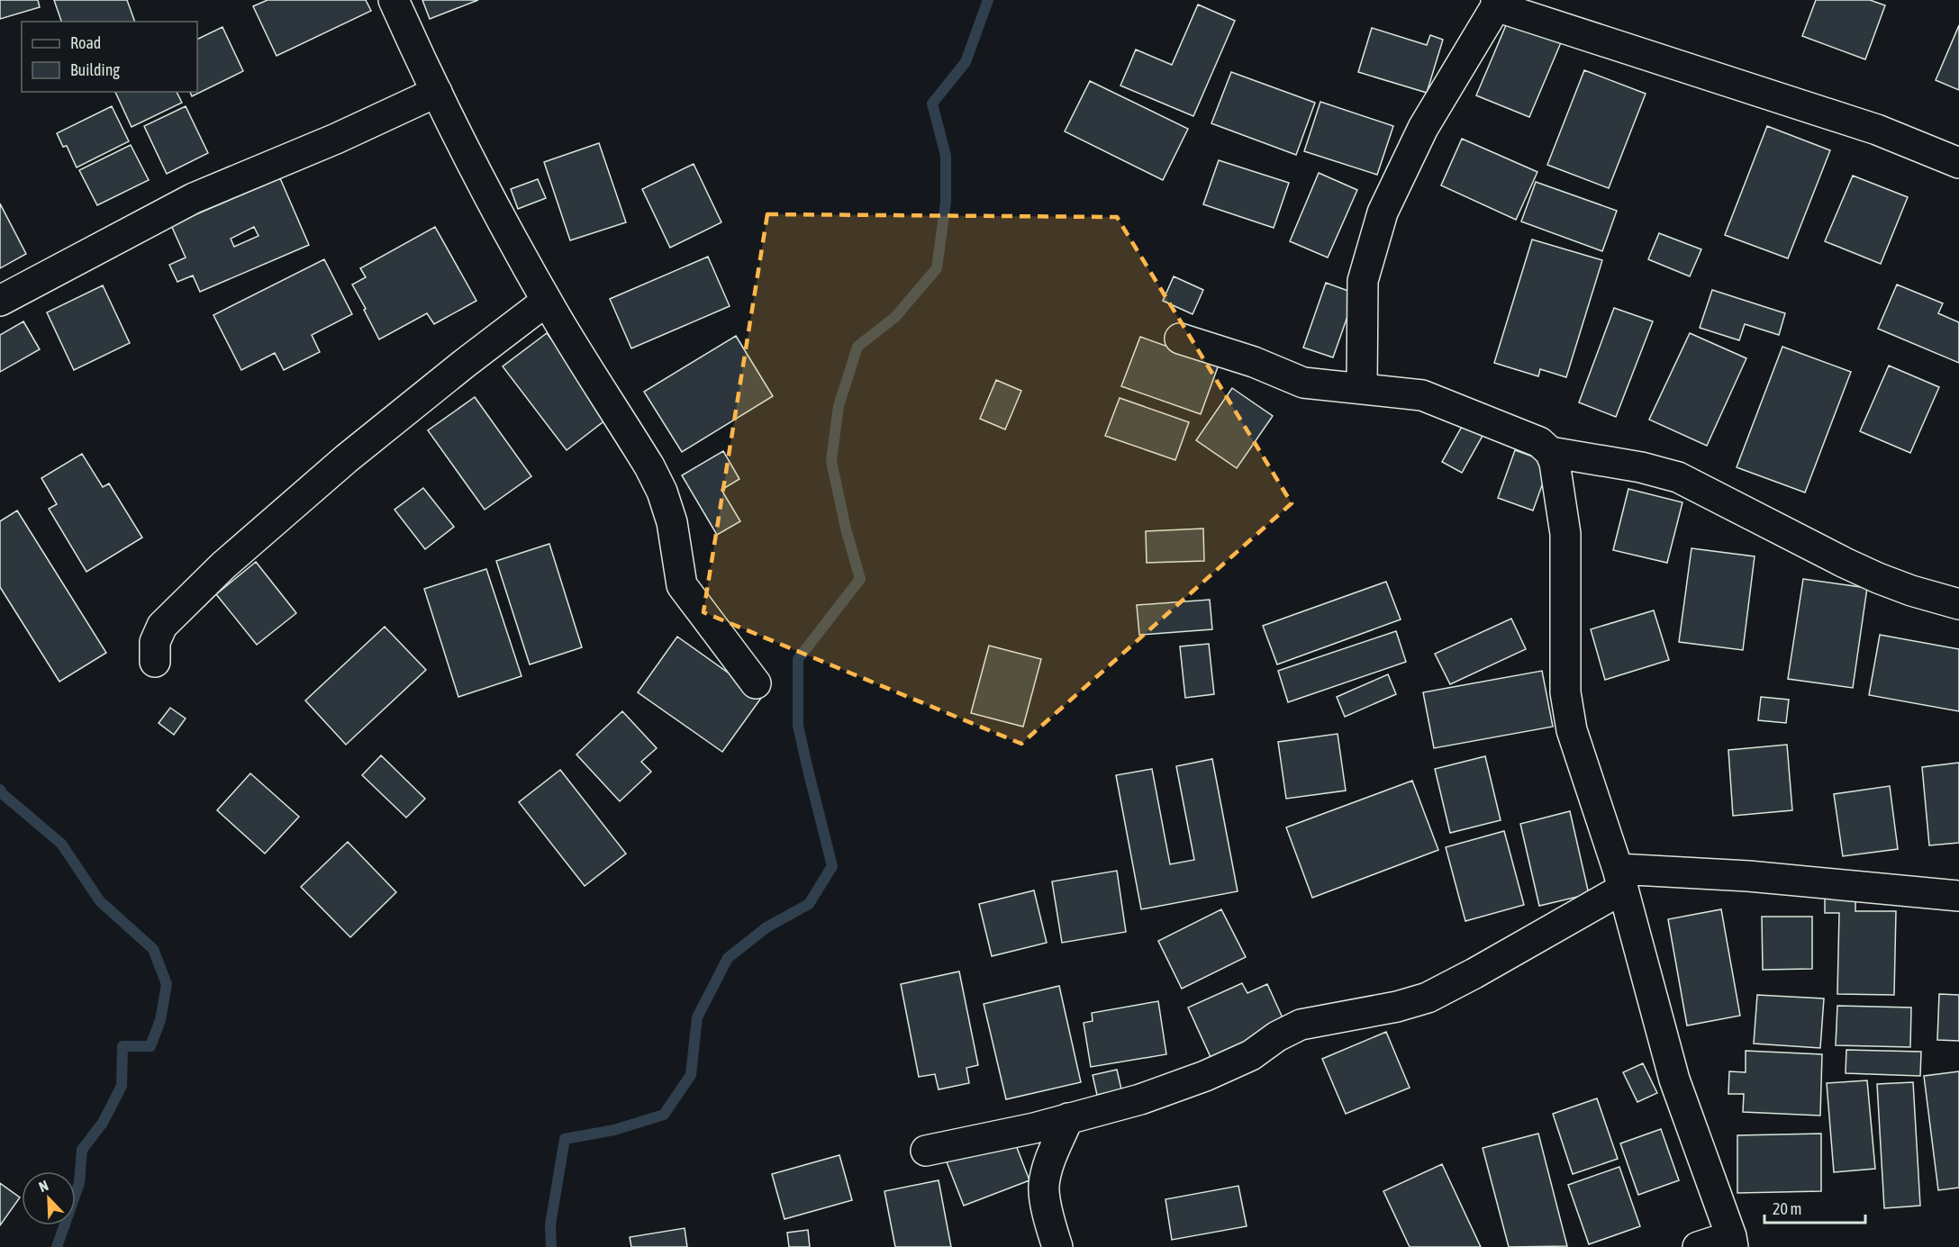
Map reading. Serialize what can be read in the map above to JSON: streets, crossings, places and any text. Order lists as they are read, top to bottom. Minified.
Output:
{"legend":["Road","Building"],"scale_bar":"20 m","north":"top left"}
